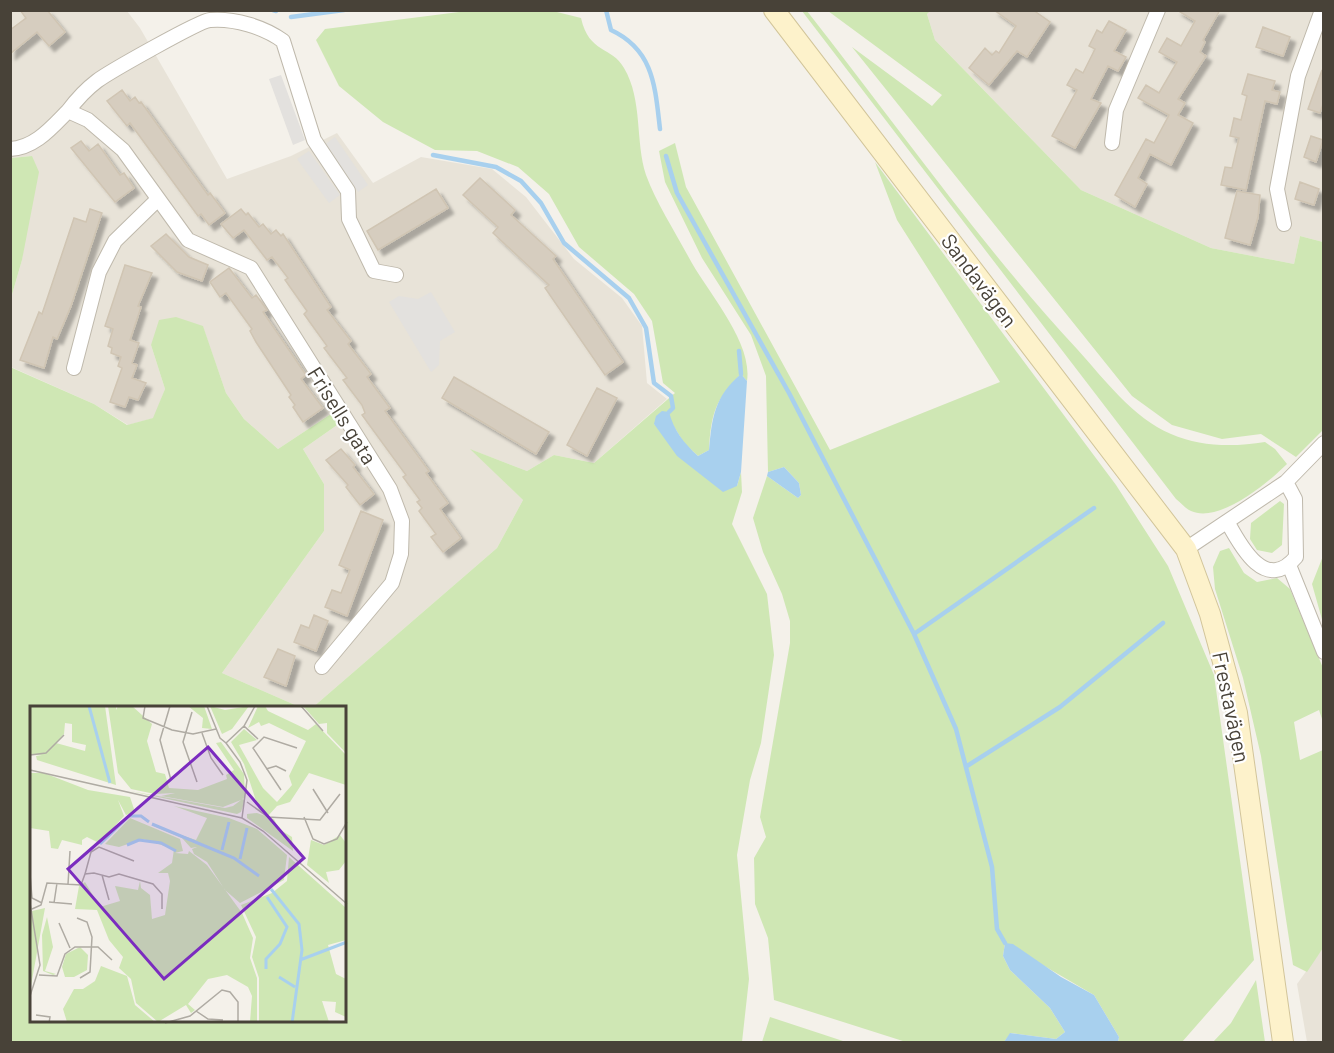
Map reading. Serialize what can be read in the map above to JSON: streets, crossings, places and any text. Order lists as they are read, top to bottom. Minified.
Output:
{"streets":{"street":["Sandavägen","Frisells gata","Frestavägen"]},"crossings":[["Sandavägen","Frestavägen"]]}
